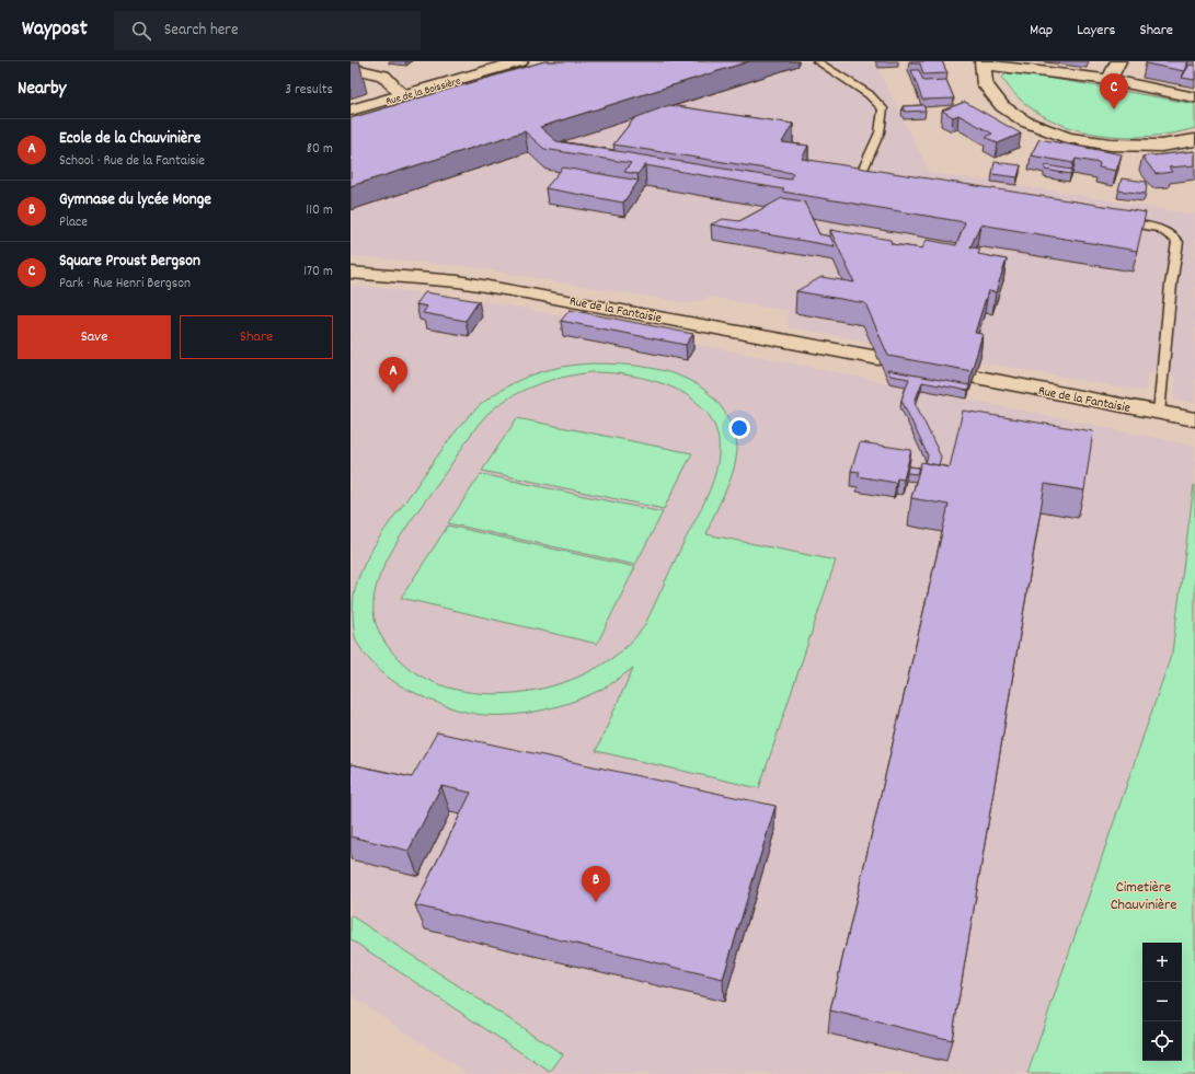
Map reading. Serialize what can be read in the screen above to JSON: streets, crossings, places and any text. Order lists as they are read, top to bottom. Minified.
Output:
{"streets":{"street":["Rue de la Boissière","Rue de la Fantaisie"]},"parks":["Cimetière Chauvinière"],"page":{"header":"Waypost","search":"Search here","nav":["Map","Layers","Share"],"heading":["Nearby","3 results"],"pins":["C","A","B"],"list":[{"mark":"A","name":"Ecole de la Chauvinière","note":"School · Rue de la Fantaisie","value":"80 m"},{"mark":"B","name":"Gymnase du lycée Monge","note":"Place","value":"110 m"},{"mark":"C","name":"Square Proust Bergson","note":"Park · Rue Henri Bergson","value":"170 m"}],"buttons":["Save","Share"],"map_buttons":["+","−"]}}
